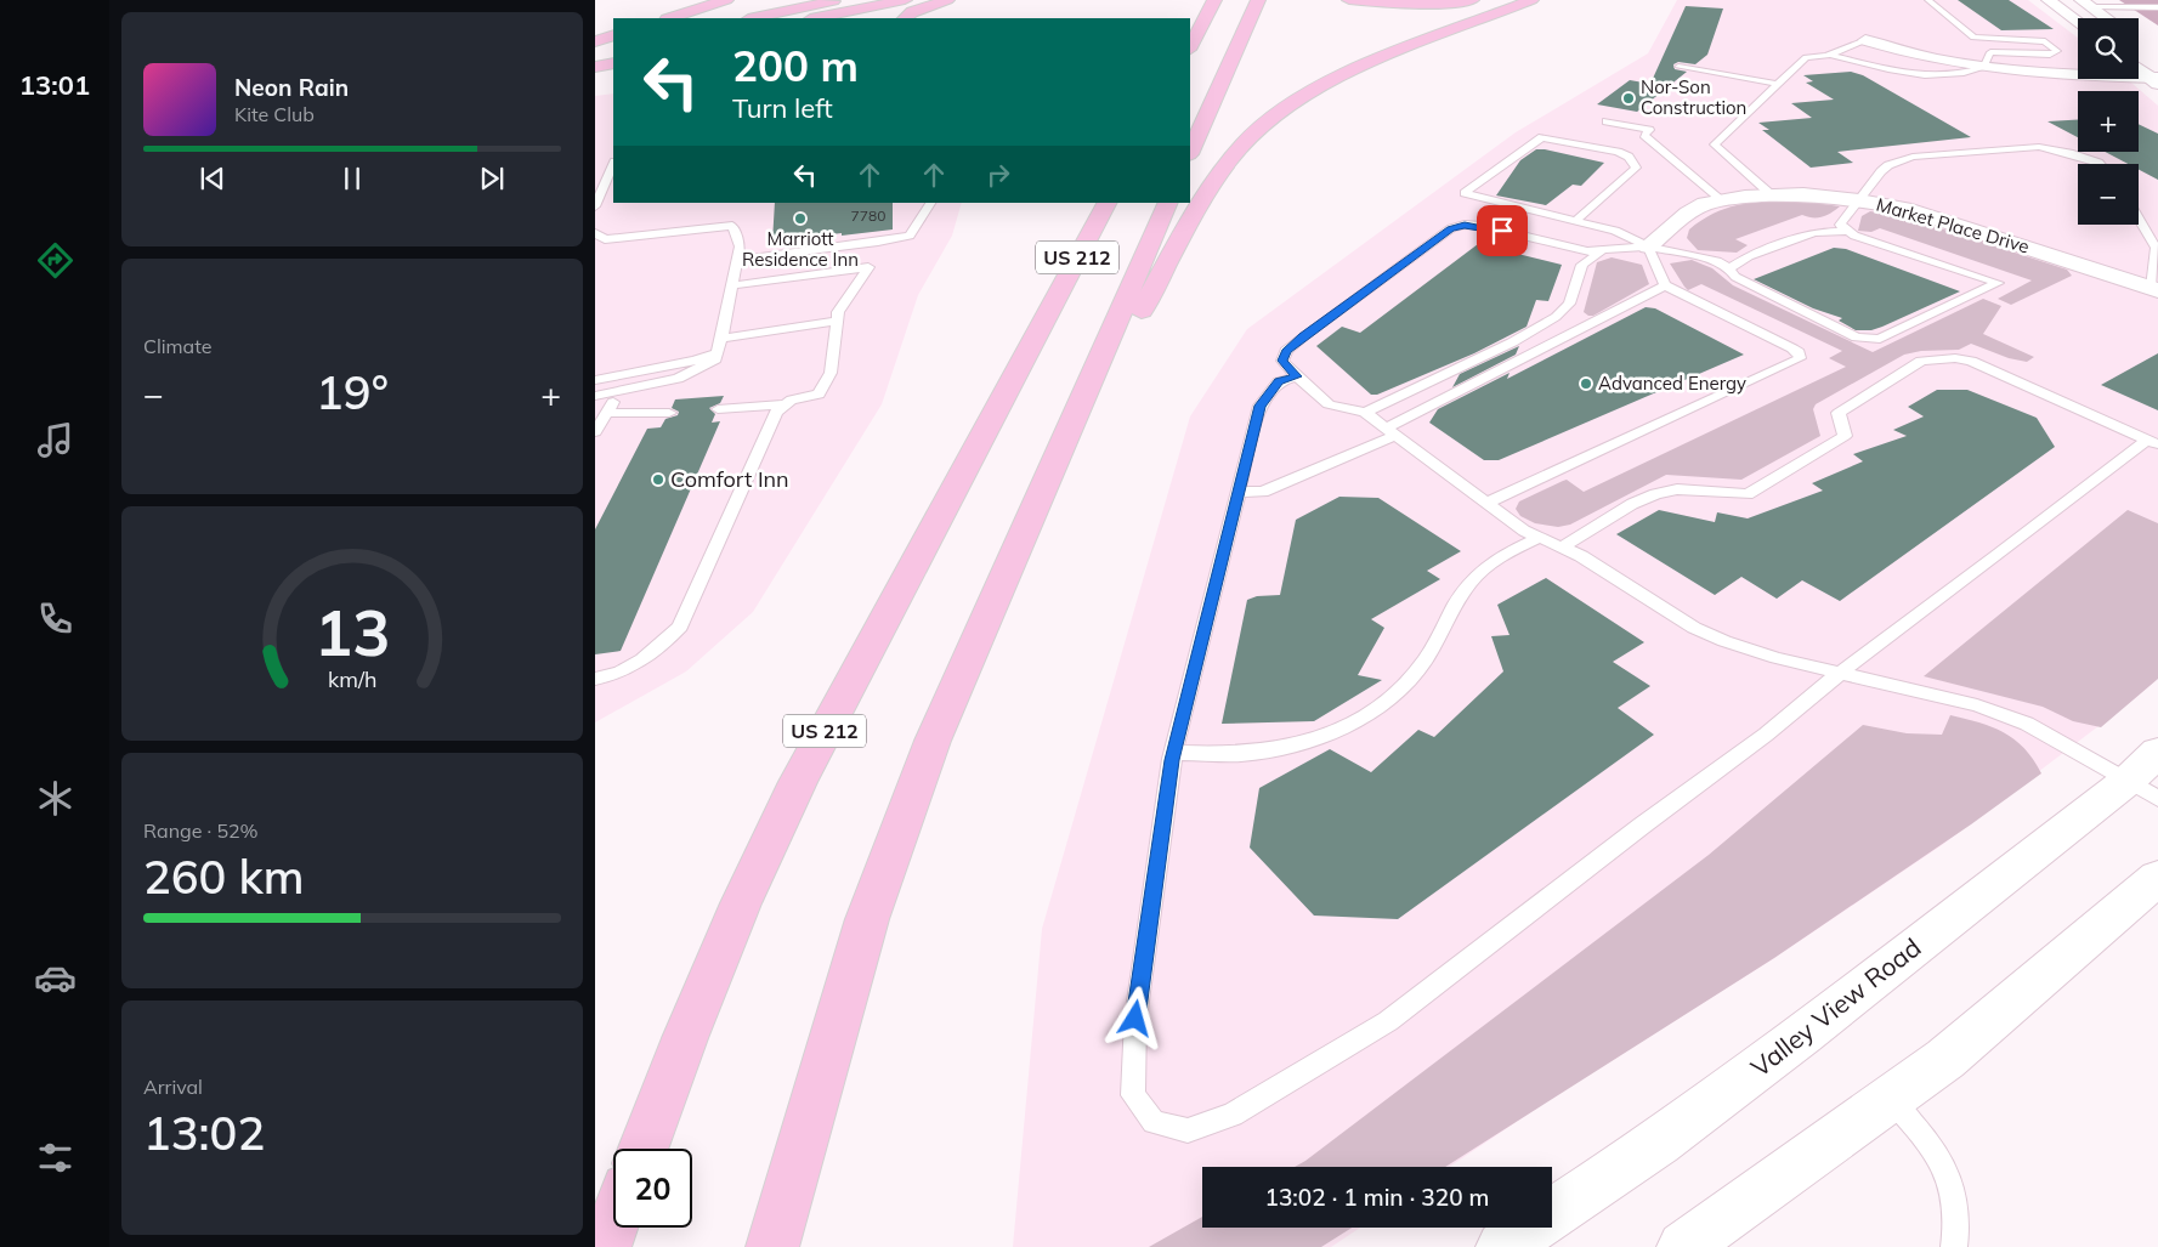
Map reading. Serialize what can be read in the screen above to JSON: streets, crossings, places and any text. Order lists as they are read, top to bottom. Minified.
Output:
{"streets":{"highway":["US 212"],"main road":["Market Place Drive","Valley View Road"]},"places":["Nor-Son Construction","Marriott Residence Inn","Advanced Energy","Comfort Inn"],"house_numbers":["7780"],"page":{"tabs":"13:01","map_buttons":["+","−"],"turn":["200 m","Turn left"],"song":["Neon Rain","Kite Club"],"tile":["Climate",["Range · 52%","260 km"],["Arrival","13:02"]],"heat":["−","19°","+"],"limit":"20","trip":"13:02 · 1 min · 320 m","gauge":["13","km/h"]}}
